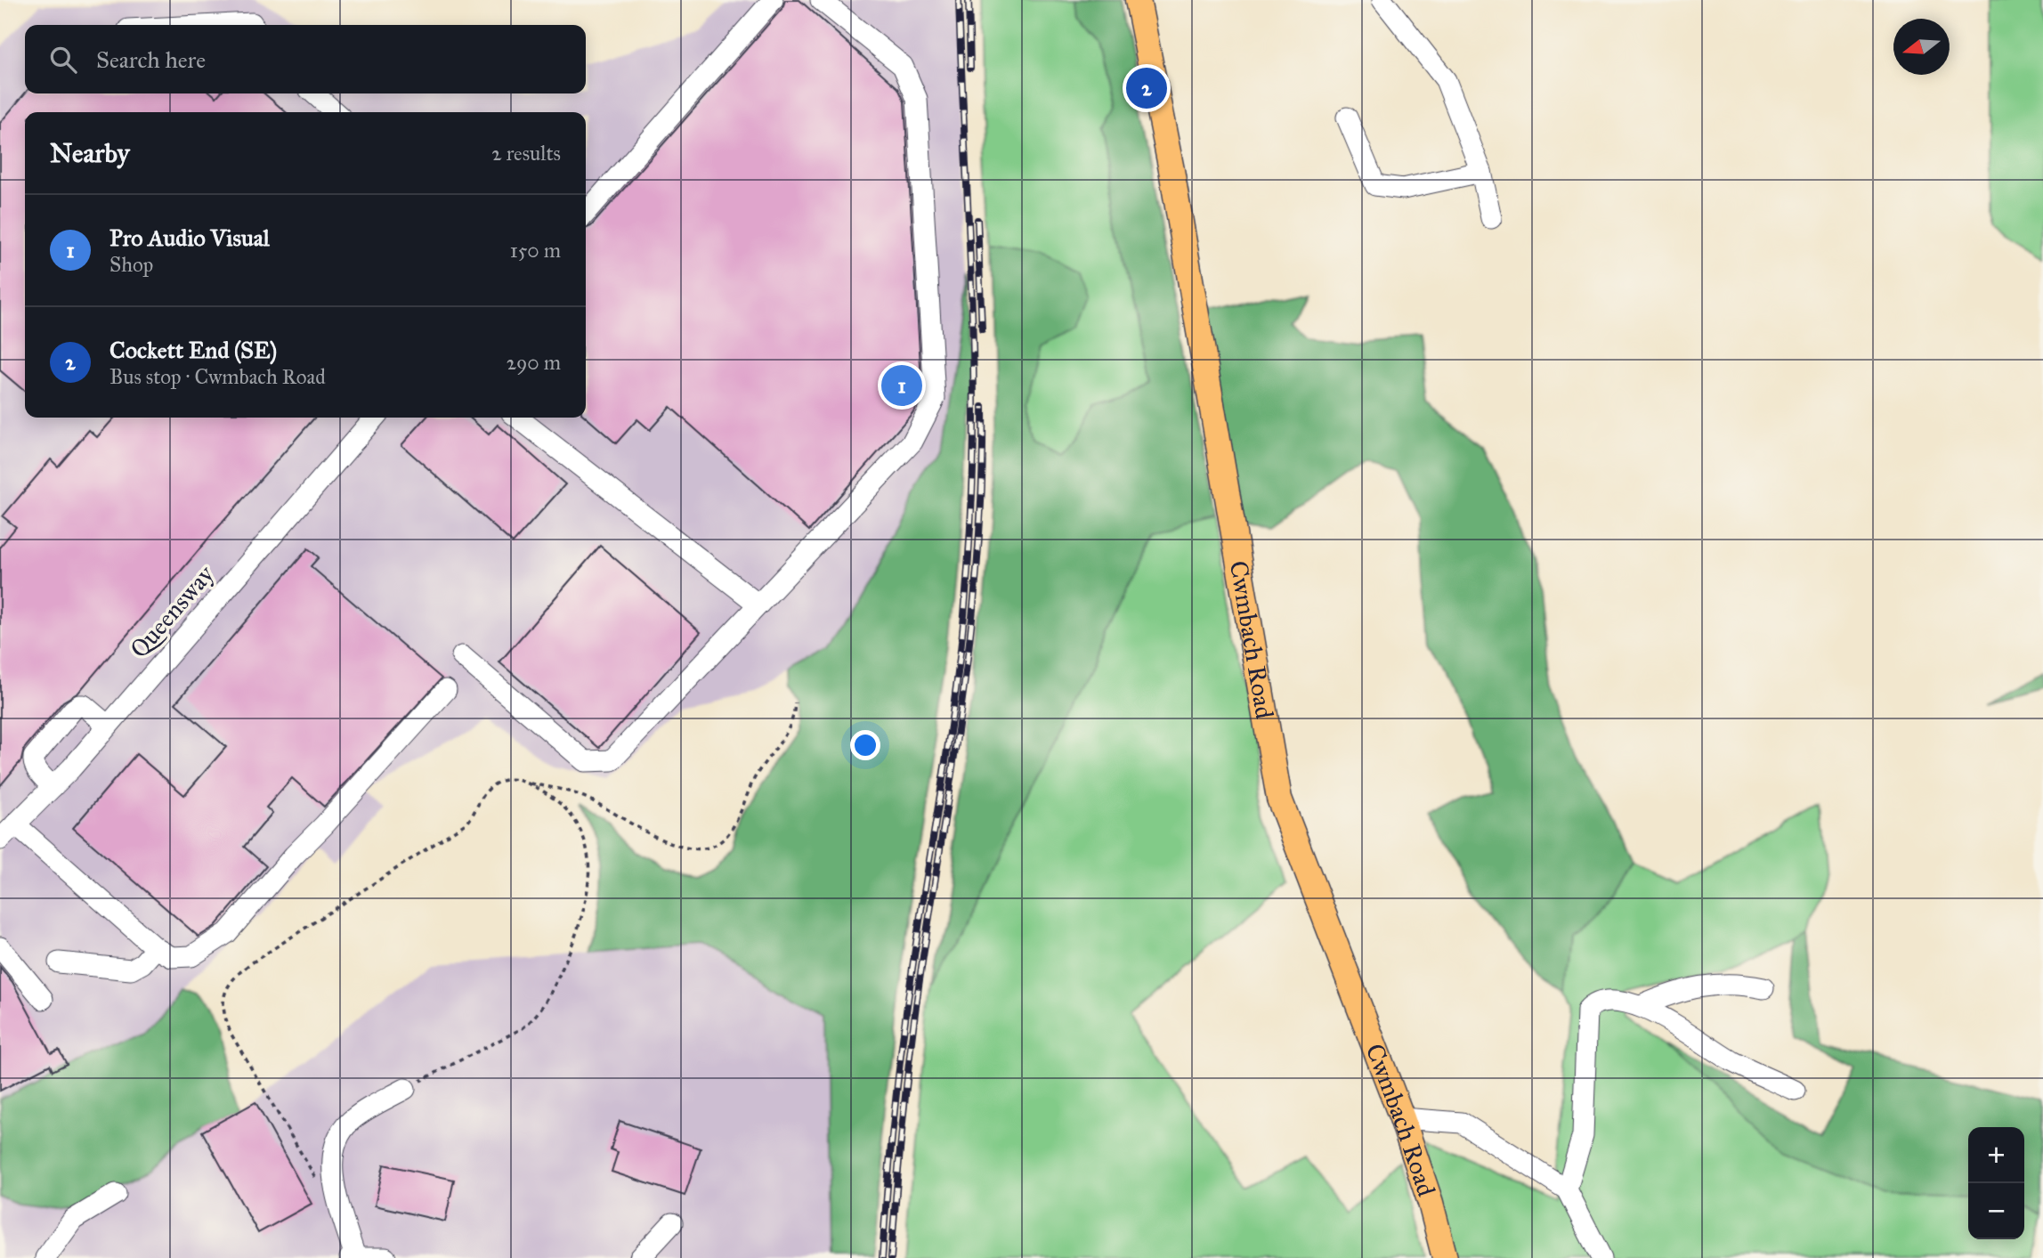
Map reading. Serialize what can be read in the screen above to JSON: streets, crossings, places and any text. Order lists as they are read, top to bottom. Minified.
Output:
{"streets":{"main road":["Cwmbach Road"],"street":["Queensway"]},"north":"left","page":{"search":"Search here","pins":["2","1"],"heading":["Nearby","2 results"],"list":[{"mark":"1","name":"Pro Audio Visual","note":"Shop","value":"150 m"},{"mark":"2","name":"Cockett End (SE)","note":"Bus stop · Cwmbach Road","value":"290 m"}],"map_buttons":["+","−"]}}
